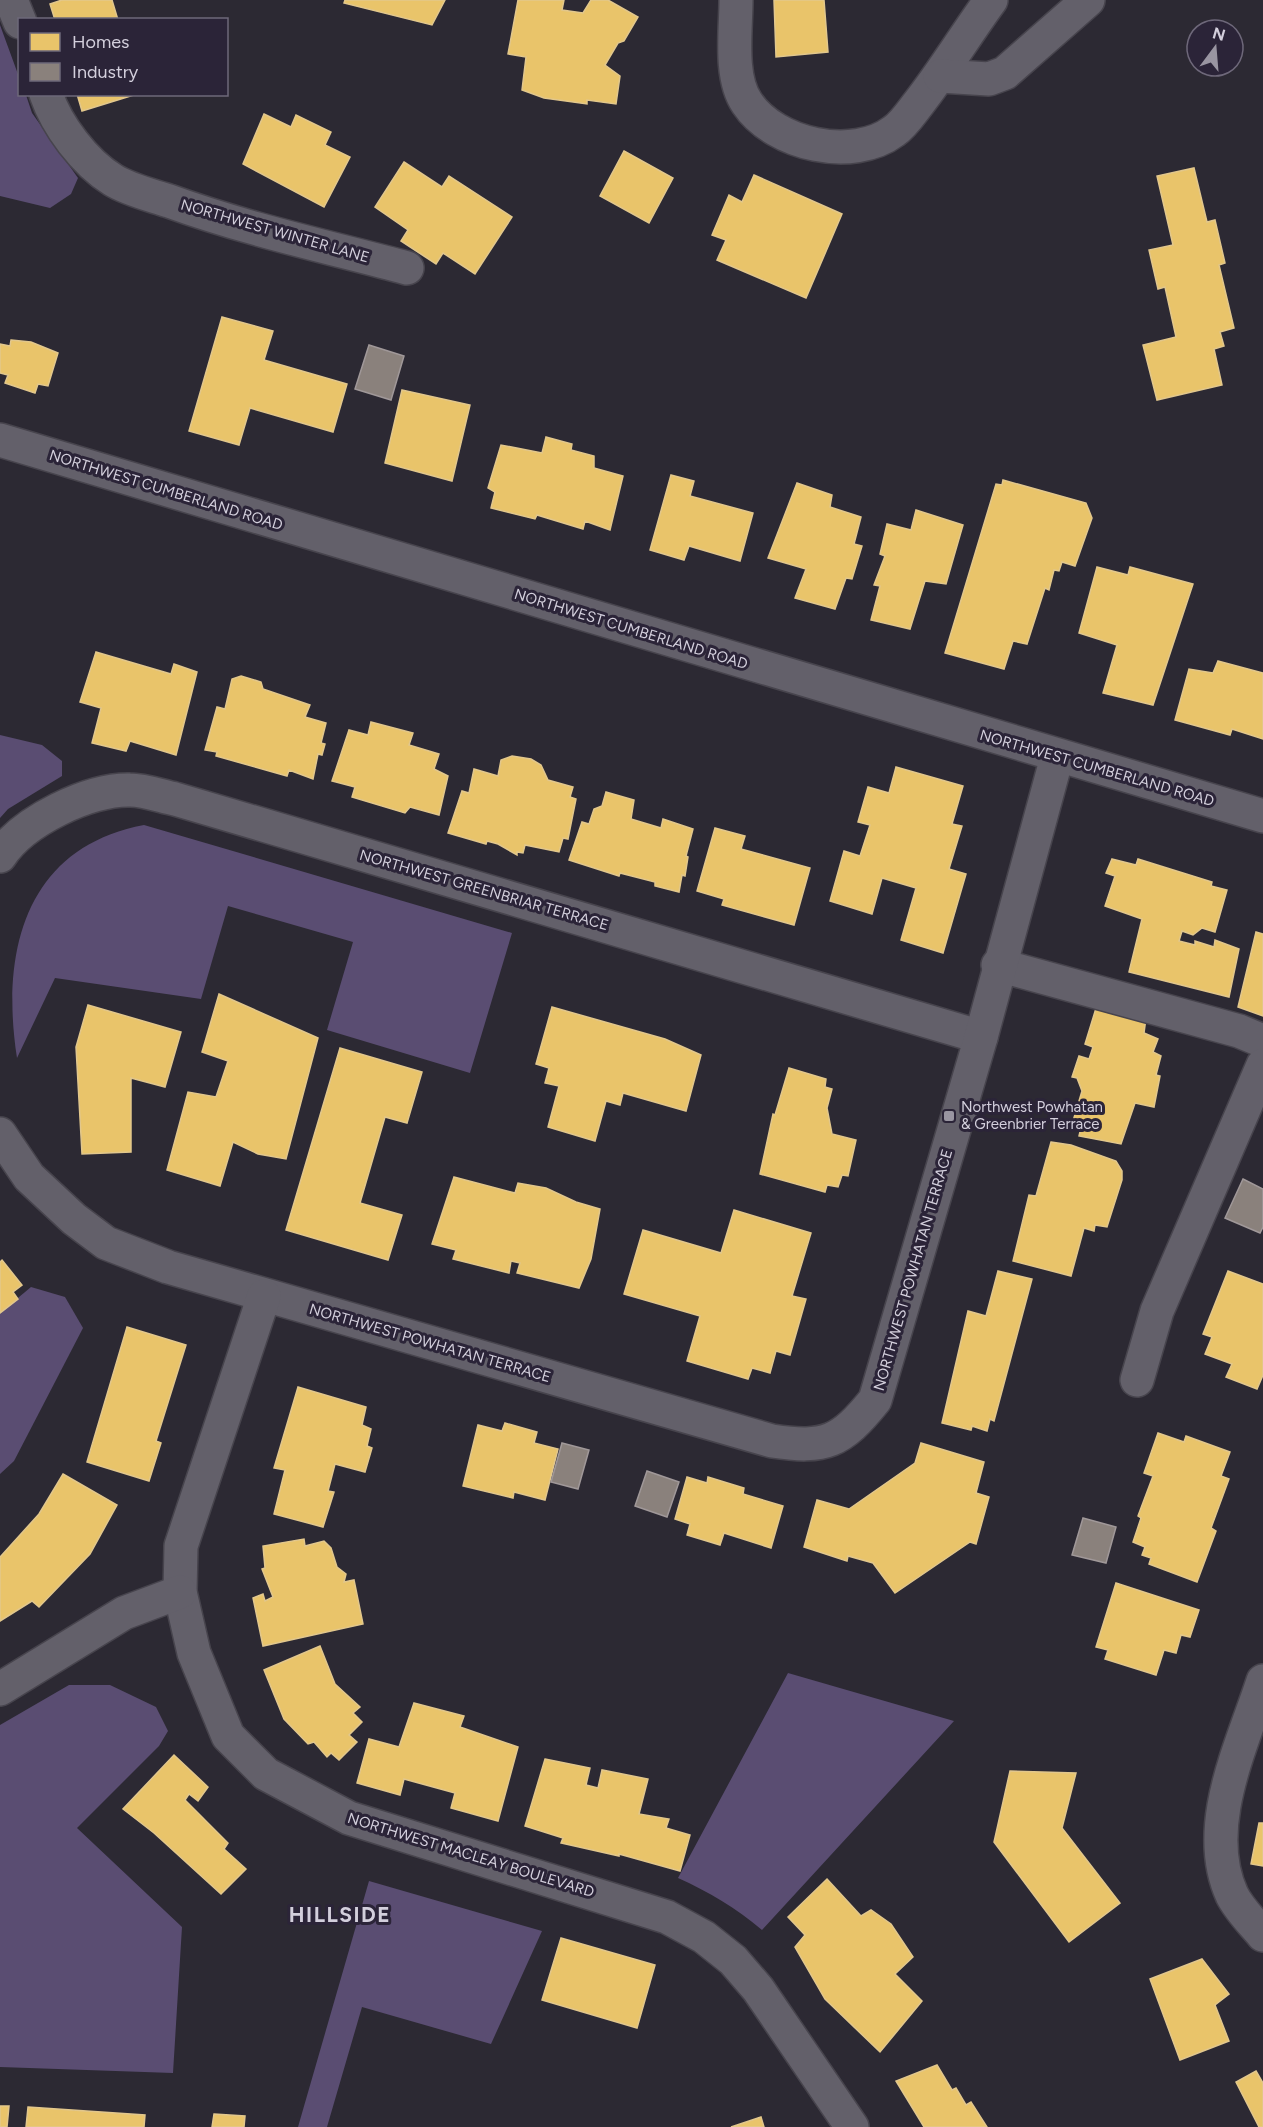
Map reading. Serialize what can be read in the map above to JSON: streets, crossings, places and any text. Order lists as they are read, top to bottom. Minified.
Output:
{"streets":{"street":["NORTHWEST WINTER LANE","NORTHWEST CUMBERLAND ROAD","NORTHWEST GREENBRIAR TERRACE","NORTHWEST POWHATAN TERRACE","NORTHWEST MACLEAY BOULEVARD"]},"crossings":[["NORTHWEST CUMBERLAND ROAD","NORTHWEST POWHATAN TERRACE"],["NORTHWEST GREENBRIAR TERRACE","NORTHWEST POWHATAN TERRACE"],["NORTHWEST POWHATAN TERRACE","NORTHWEST MACLEAY BOULEVARD"]],"districts":["HILLSIDE"],"places":{"transit":["Northwest Powhatan & Greenbrier Terrace"]},"legend":["Homes","Industry"],"north":"top"}
